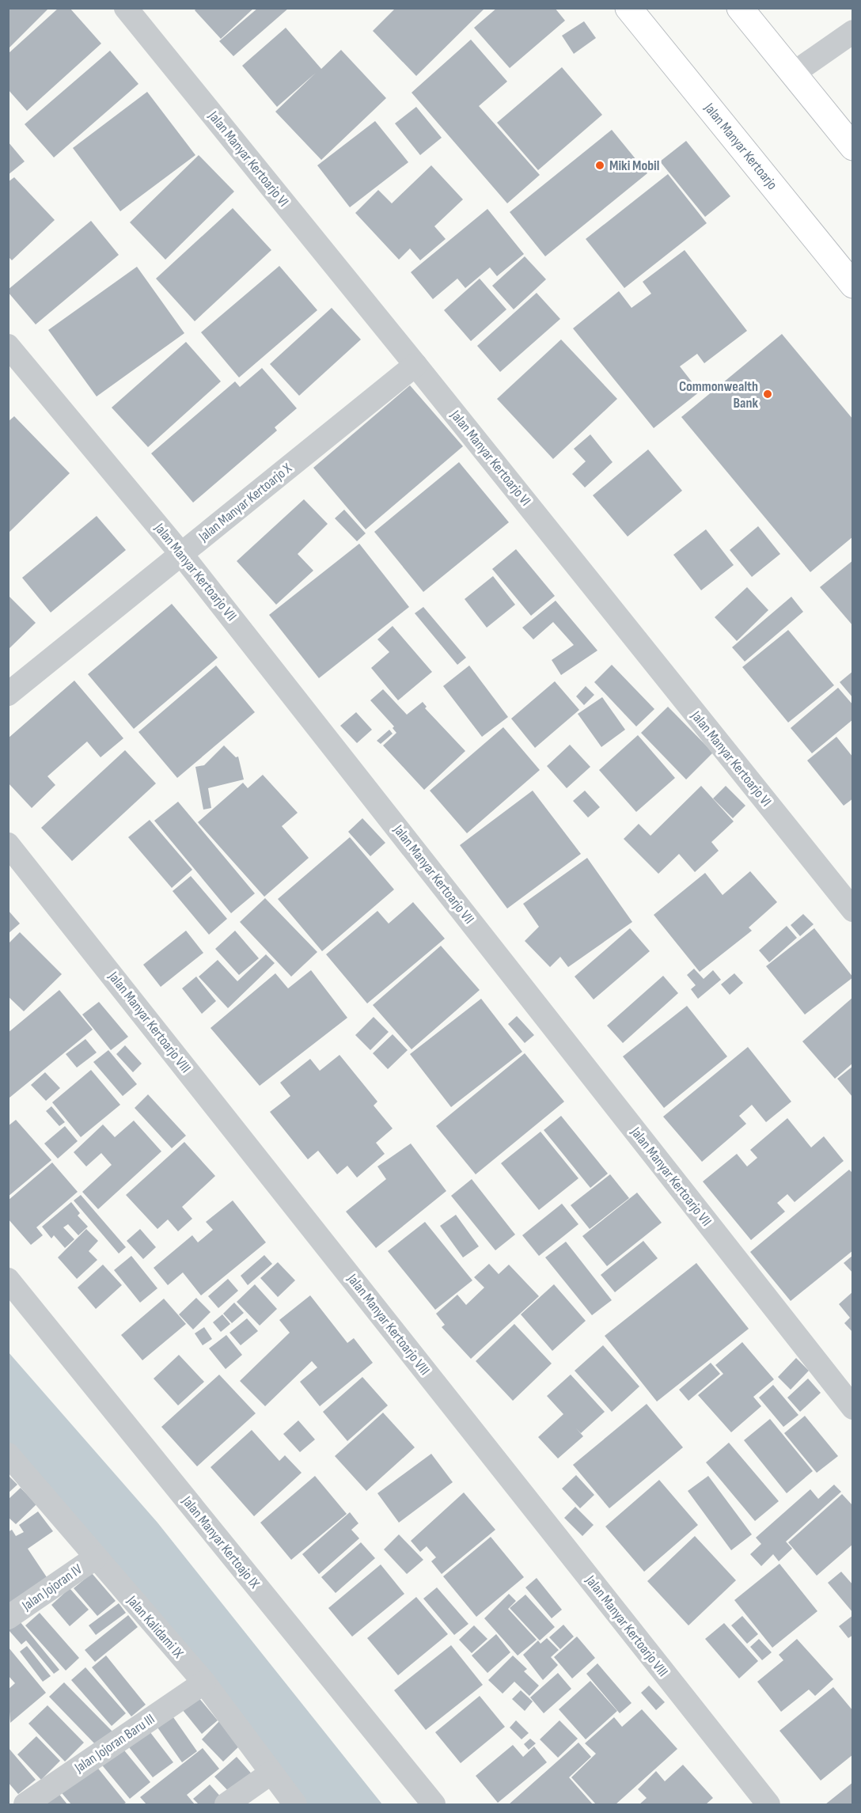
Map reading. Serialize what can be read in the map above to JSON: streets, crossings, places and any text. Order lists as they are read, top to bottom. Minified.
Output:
{"streets":{"main road":["Jalan Manyar Kertoarjo"],"street":["Jalan Manyar Kertoarjo VI","Jalan Manyar Kertoarjo X","Jalan Manyar Kertoarjo VII","Jalan Manyar Kertoarjo VIII","Jalan Manyar Kertoajo IX","Jalan Jojoran IV","Jalan Kalidami IX","Jalan Jojoran Baru III"]},"crossings":[["Jalan Manyar Kertoarjo VI","Jalan Manyar Kertoarjo X"],["Jalan Manyar Kertoarjo X","Jalan Manyar Kertoarjo VII"],["Jalan Jojoran IV","Jalan Kalidami IX"],["Jalan Kalidami IX","Jalan Jojoran Baru III"]],"places":["Miki Mobil","Commonwealth Bank"]}
